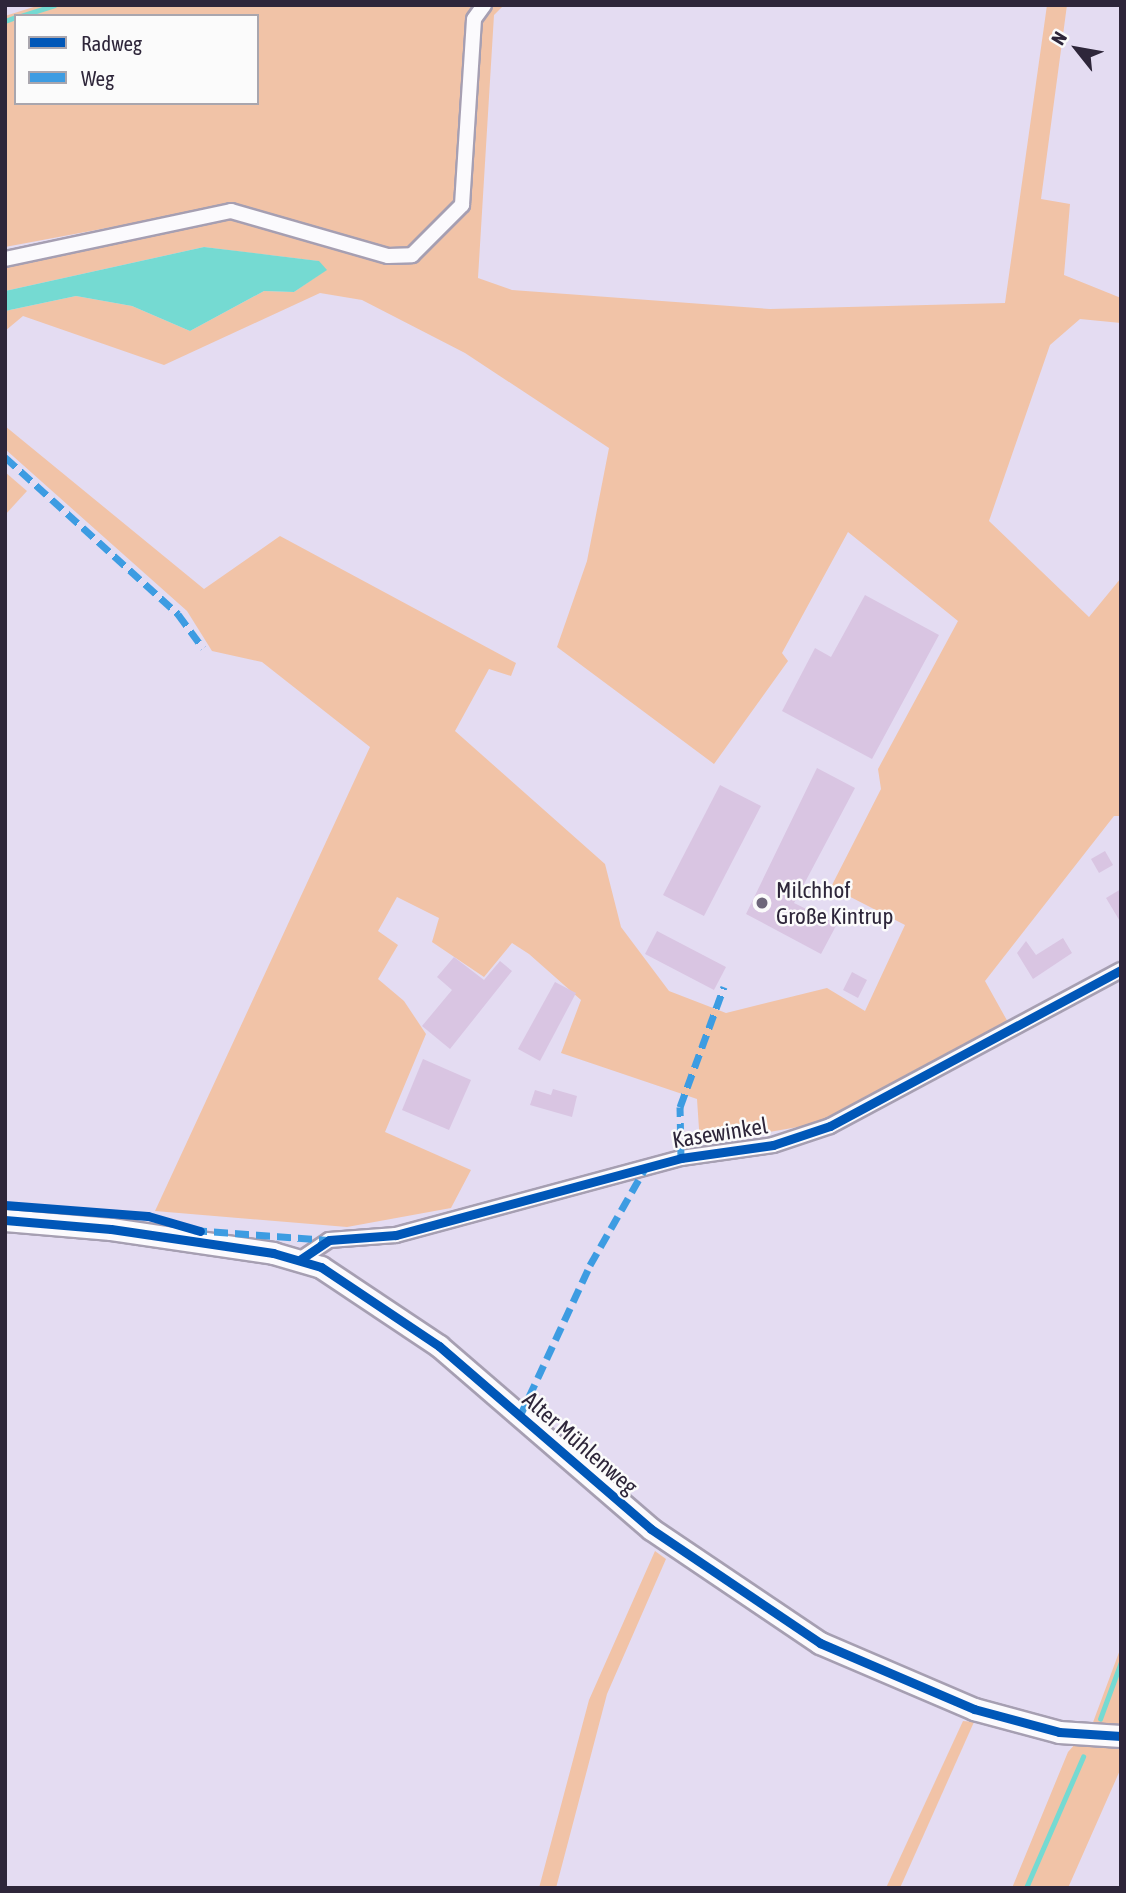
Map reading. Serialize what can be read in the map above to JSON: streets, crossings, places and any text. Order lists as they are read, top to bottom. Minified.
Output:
{"streets":{"street":["Kasewinkel","Alter Mühlenweg"]},"crossings":[["Kasewinkel","Alter Mühlenweg"]],"places":["Milchhof Große Kintrup"],"legend":["Radweg","Weg"],"north":"top left"}
